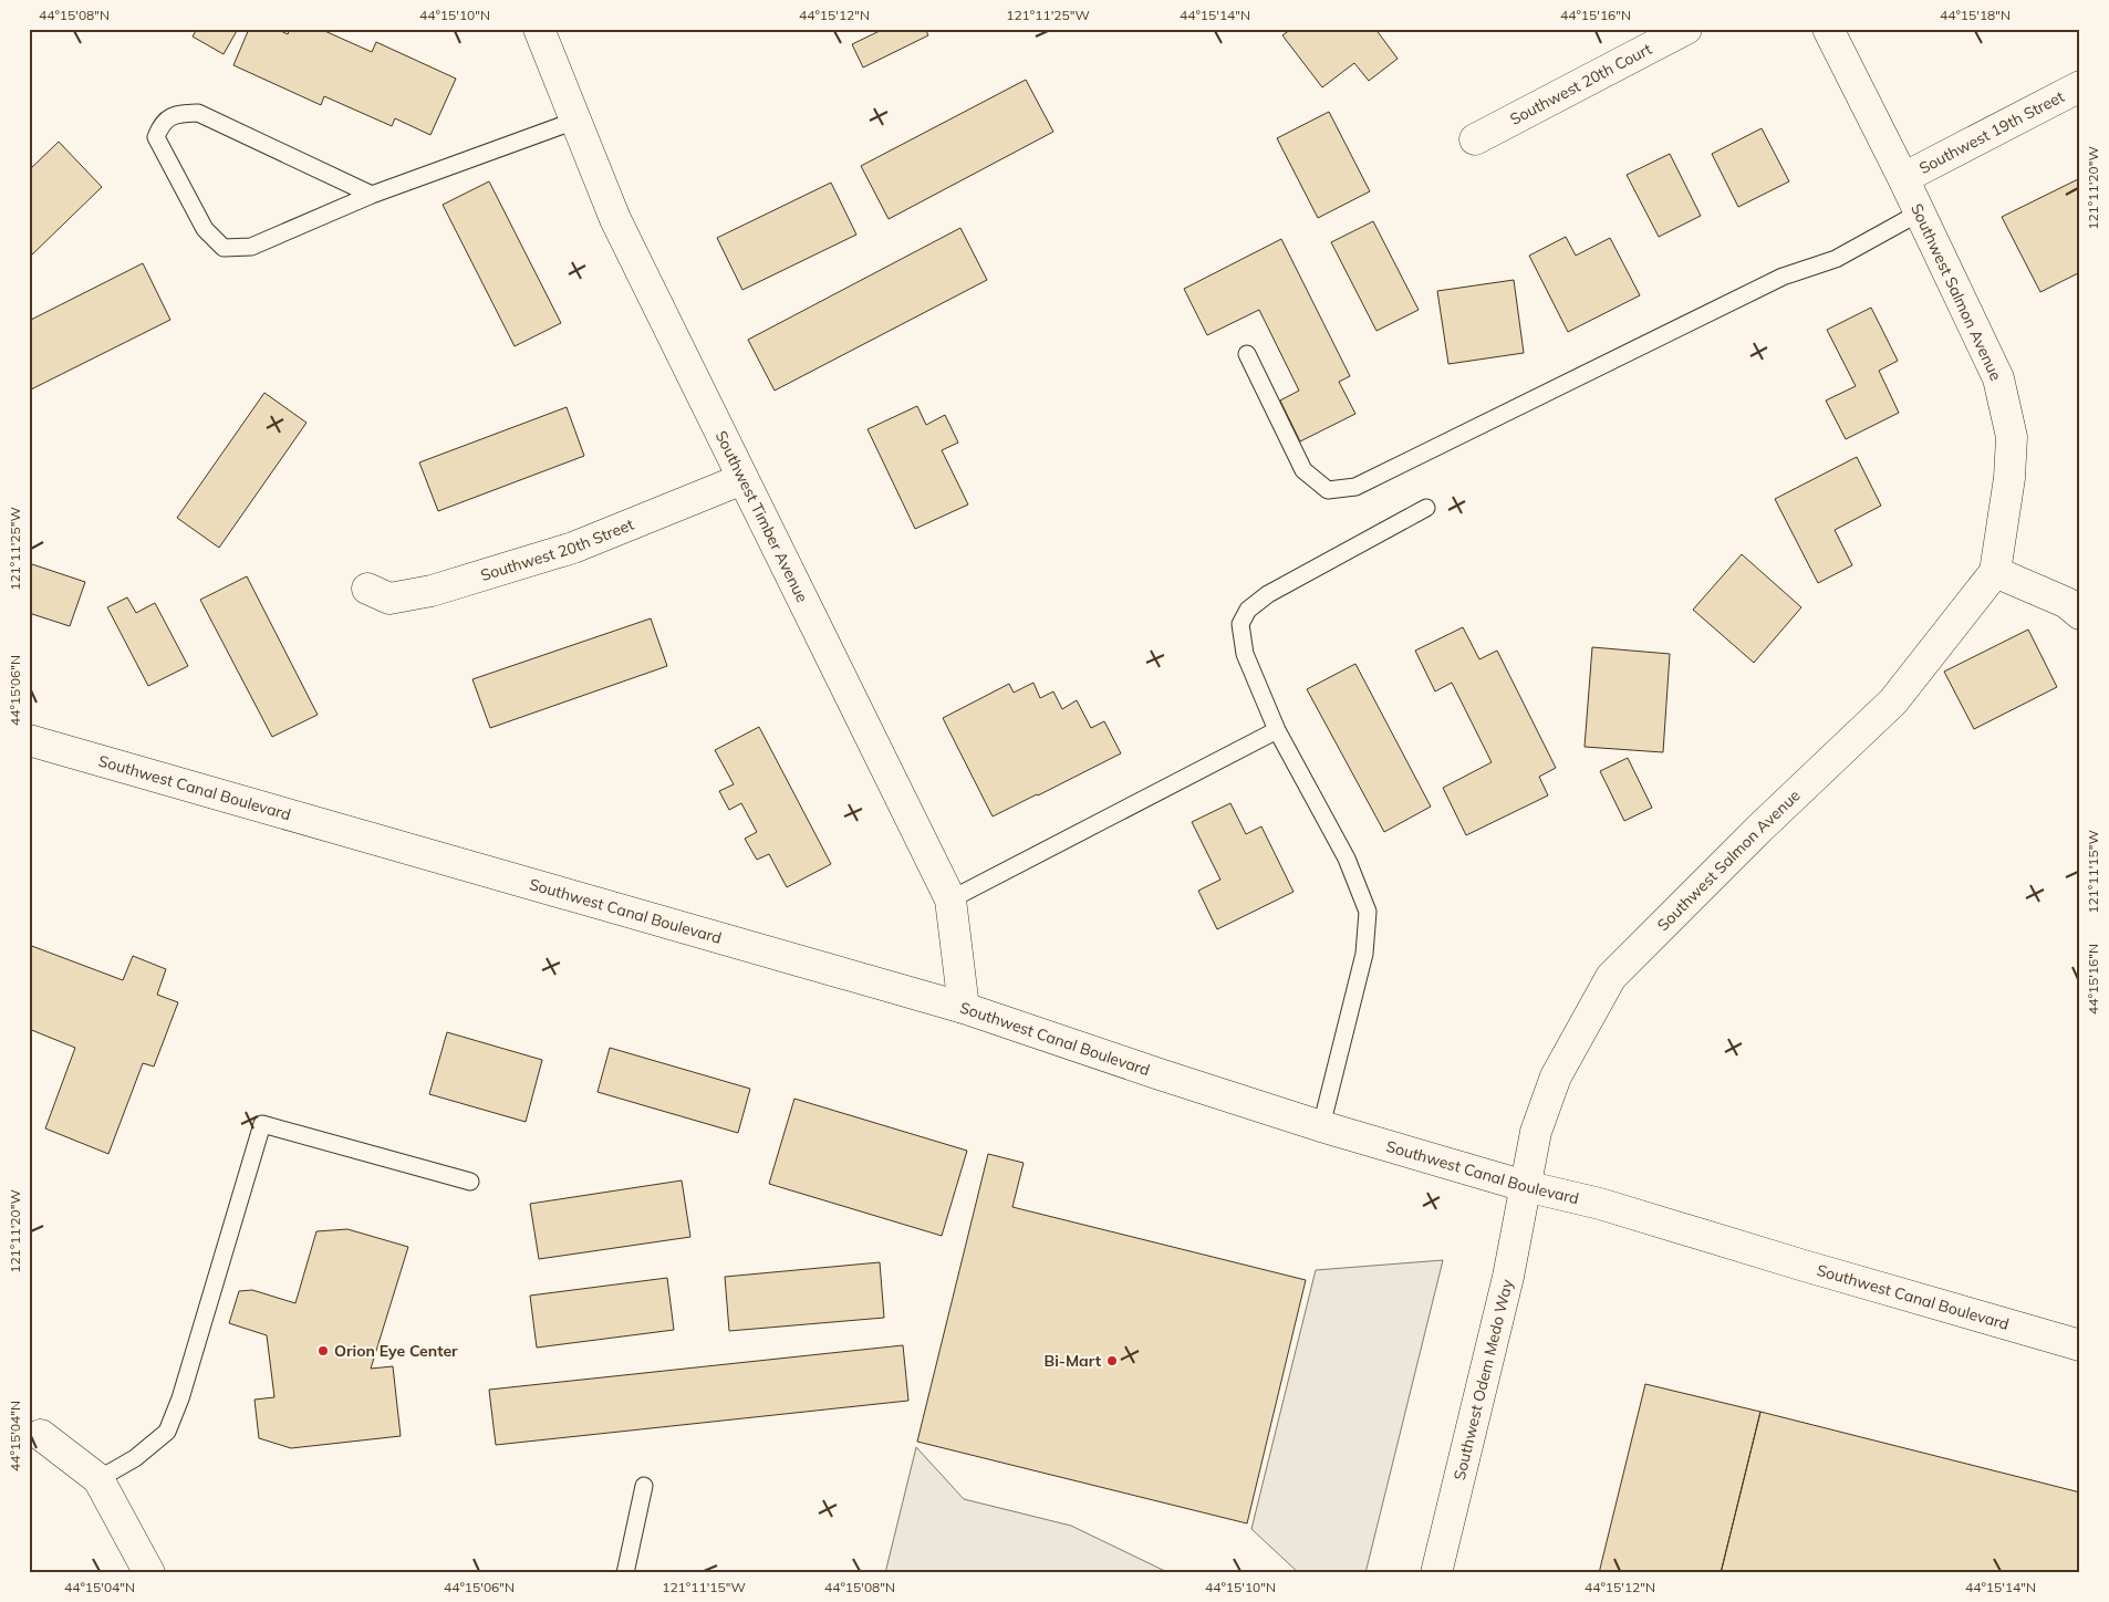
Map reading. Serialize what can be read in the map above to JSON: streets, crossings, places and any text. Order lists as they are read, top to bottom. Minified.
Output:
{"streets":{"main road":["Southwest 20th Court","Southwest 19th Street","Southwest Salmon Avenue","Southwest Timber Avenue","Southwest 20th Street","Southwest Canal Boulevard","Southwest Odem Medo Way"]},"crossings":[["Southwest 19th Street","Southwest Salmon Avenue"],["Southwest Salmon Avenue","Southwest Canal Boulevard"],["Southwest Salmon Avenue","Southwest Odem Medo Way"],["Southwest Timber Avenue","Southwest 20th Street"],["Southwest Timber Avenue","Southwest Canal Boulevard"],["Southwest Canal Boulevard","Southwest Odem Medo Way"]],"places":["Orion Eye Center","Bi-Mart"],"coordinates":["44°15'08\"N","44°15'10\"N","44°15'12\"N","121°11'25\"W","44°15'14\"N","44°15'16\"N","44°15'18\"N","121°11'20\"W","44°15'06\"N","121°11'15\"W","44°15'04\"N"]}
